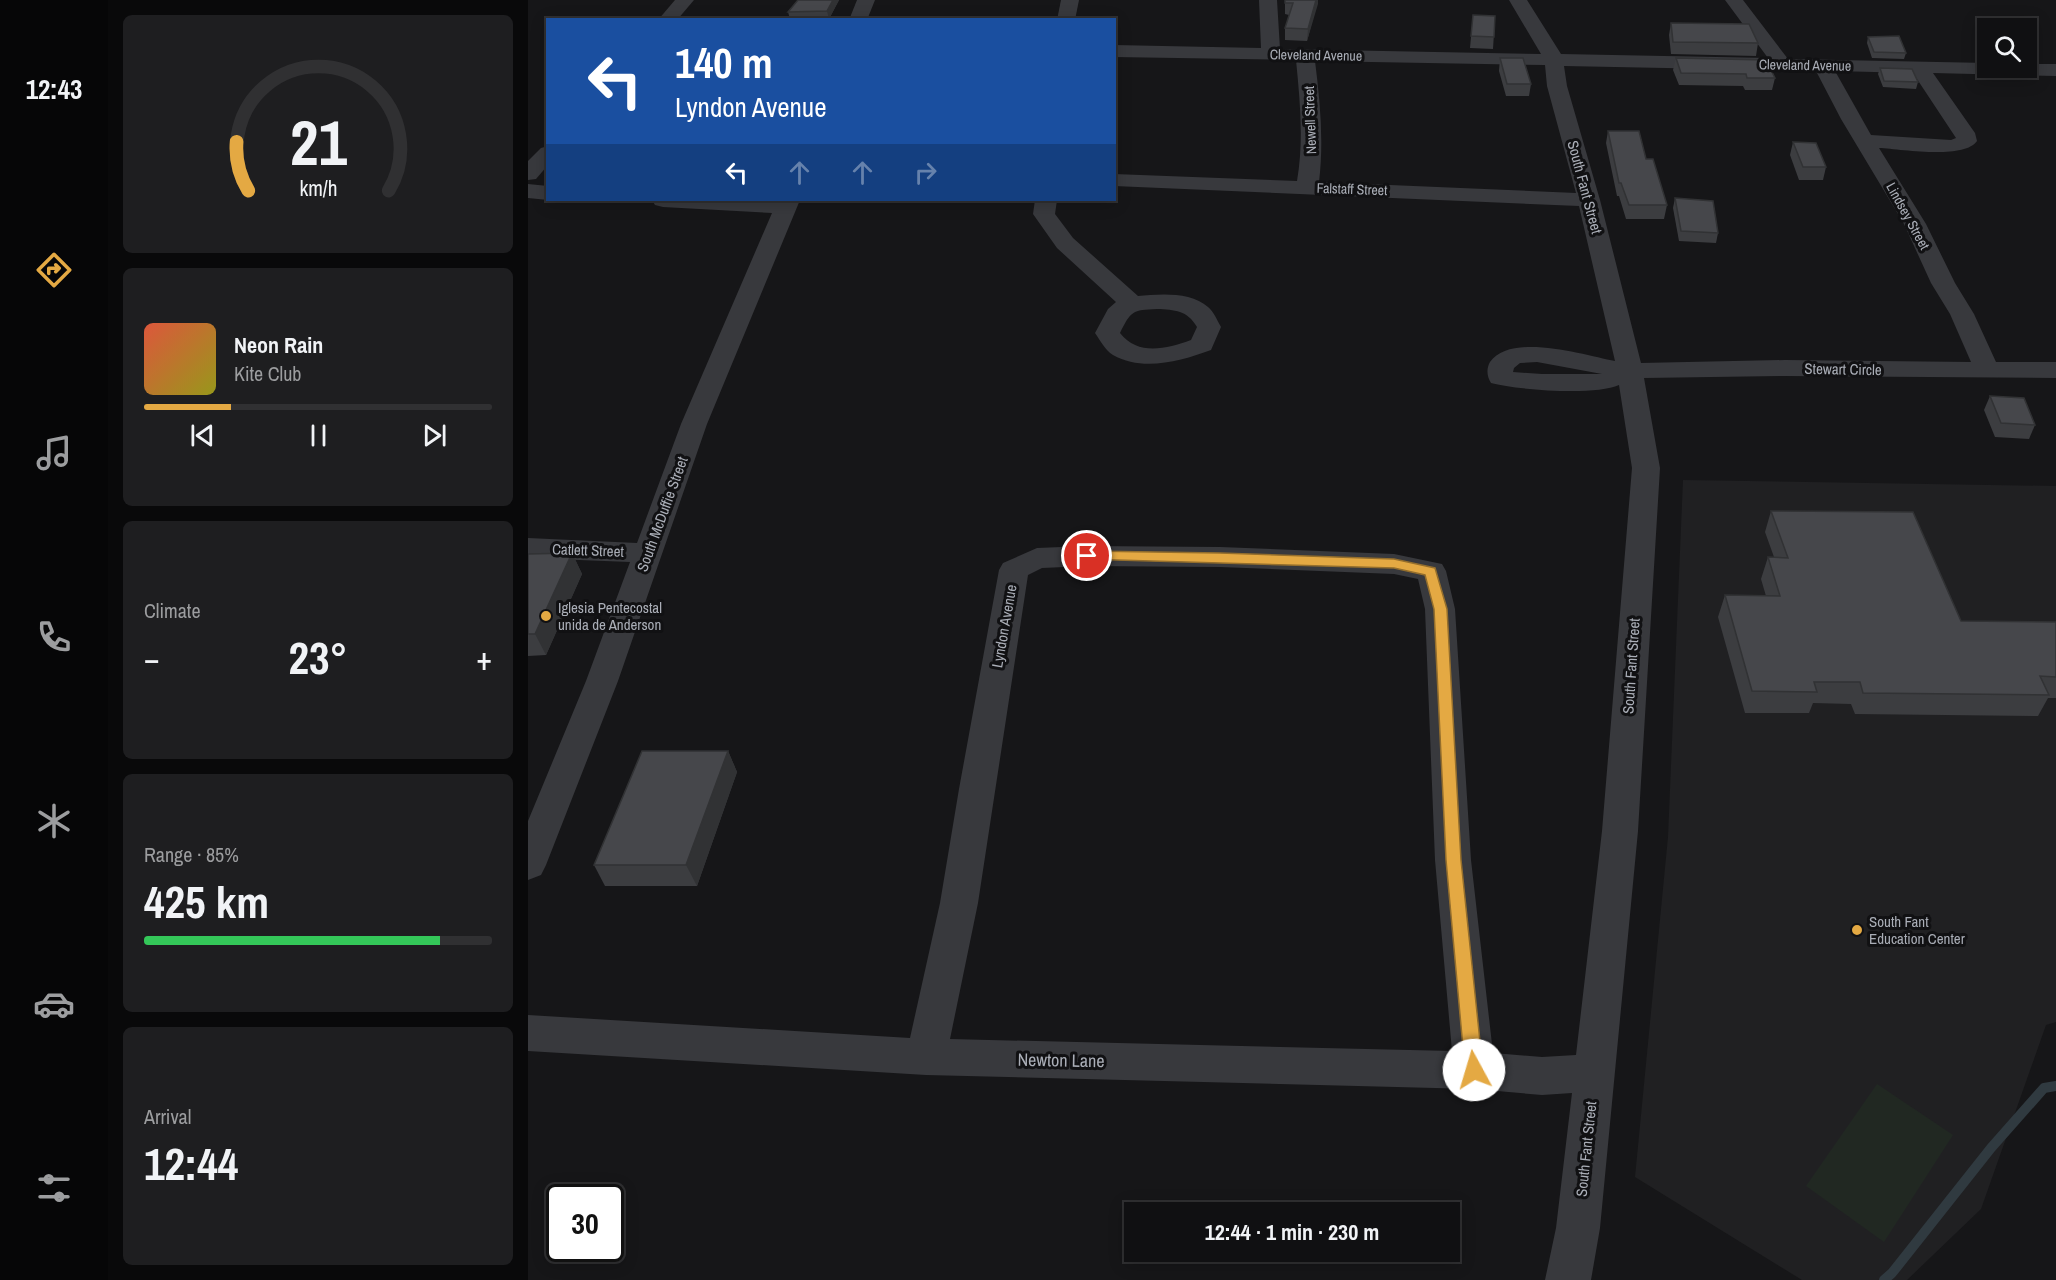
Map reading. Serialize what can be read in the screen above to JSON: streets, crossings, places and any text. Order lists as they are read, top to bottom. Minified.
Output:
{"streets":{"street":["Cleveland Avenue","Newell Street","South Fant Street","Falstaff Street","Lindsey Street","Stewart Circle","South McDuffie Street","Catlett Street","Lyndon Avenue","Newton Lane"]},"crossings":[["Cleveland Avenue","Newell Street"],["Cleveland Avenue","South Fant Street"],["Cleveland Avenue","Lindsey Street"],["Newell Street","Falstaff Street"],["South Fant Street","Falstaff Street"],["South Fant Street","Stewart Circle"],["South Fant Street","Newton Lane"],["Lindsey Street","Stewart Circle"],["South McDuffie Street","Catlett Street"],["Lyndon Avenue","Newton Lane"]],"places":["Iglesia Pentecostal unida de Anderson","South Fant Education Center"],"page":{"tabs":"12:43","turn":["140 m","Lyndon Avenue"],"song":["Neon Rain","Kite Club"],"tile":["Climate",["Range · 85%","425 km"],["Arrival","12:44"]],"heat":["−","23°","+"],"limit":"30","trip":"12:44 · 1 min · 230 m","gauge":["21","km/h"]}}
